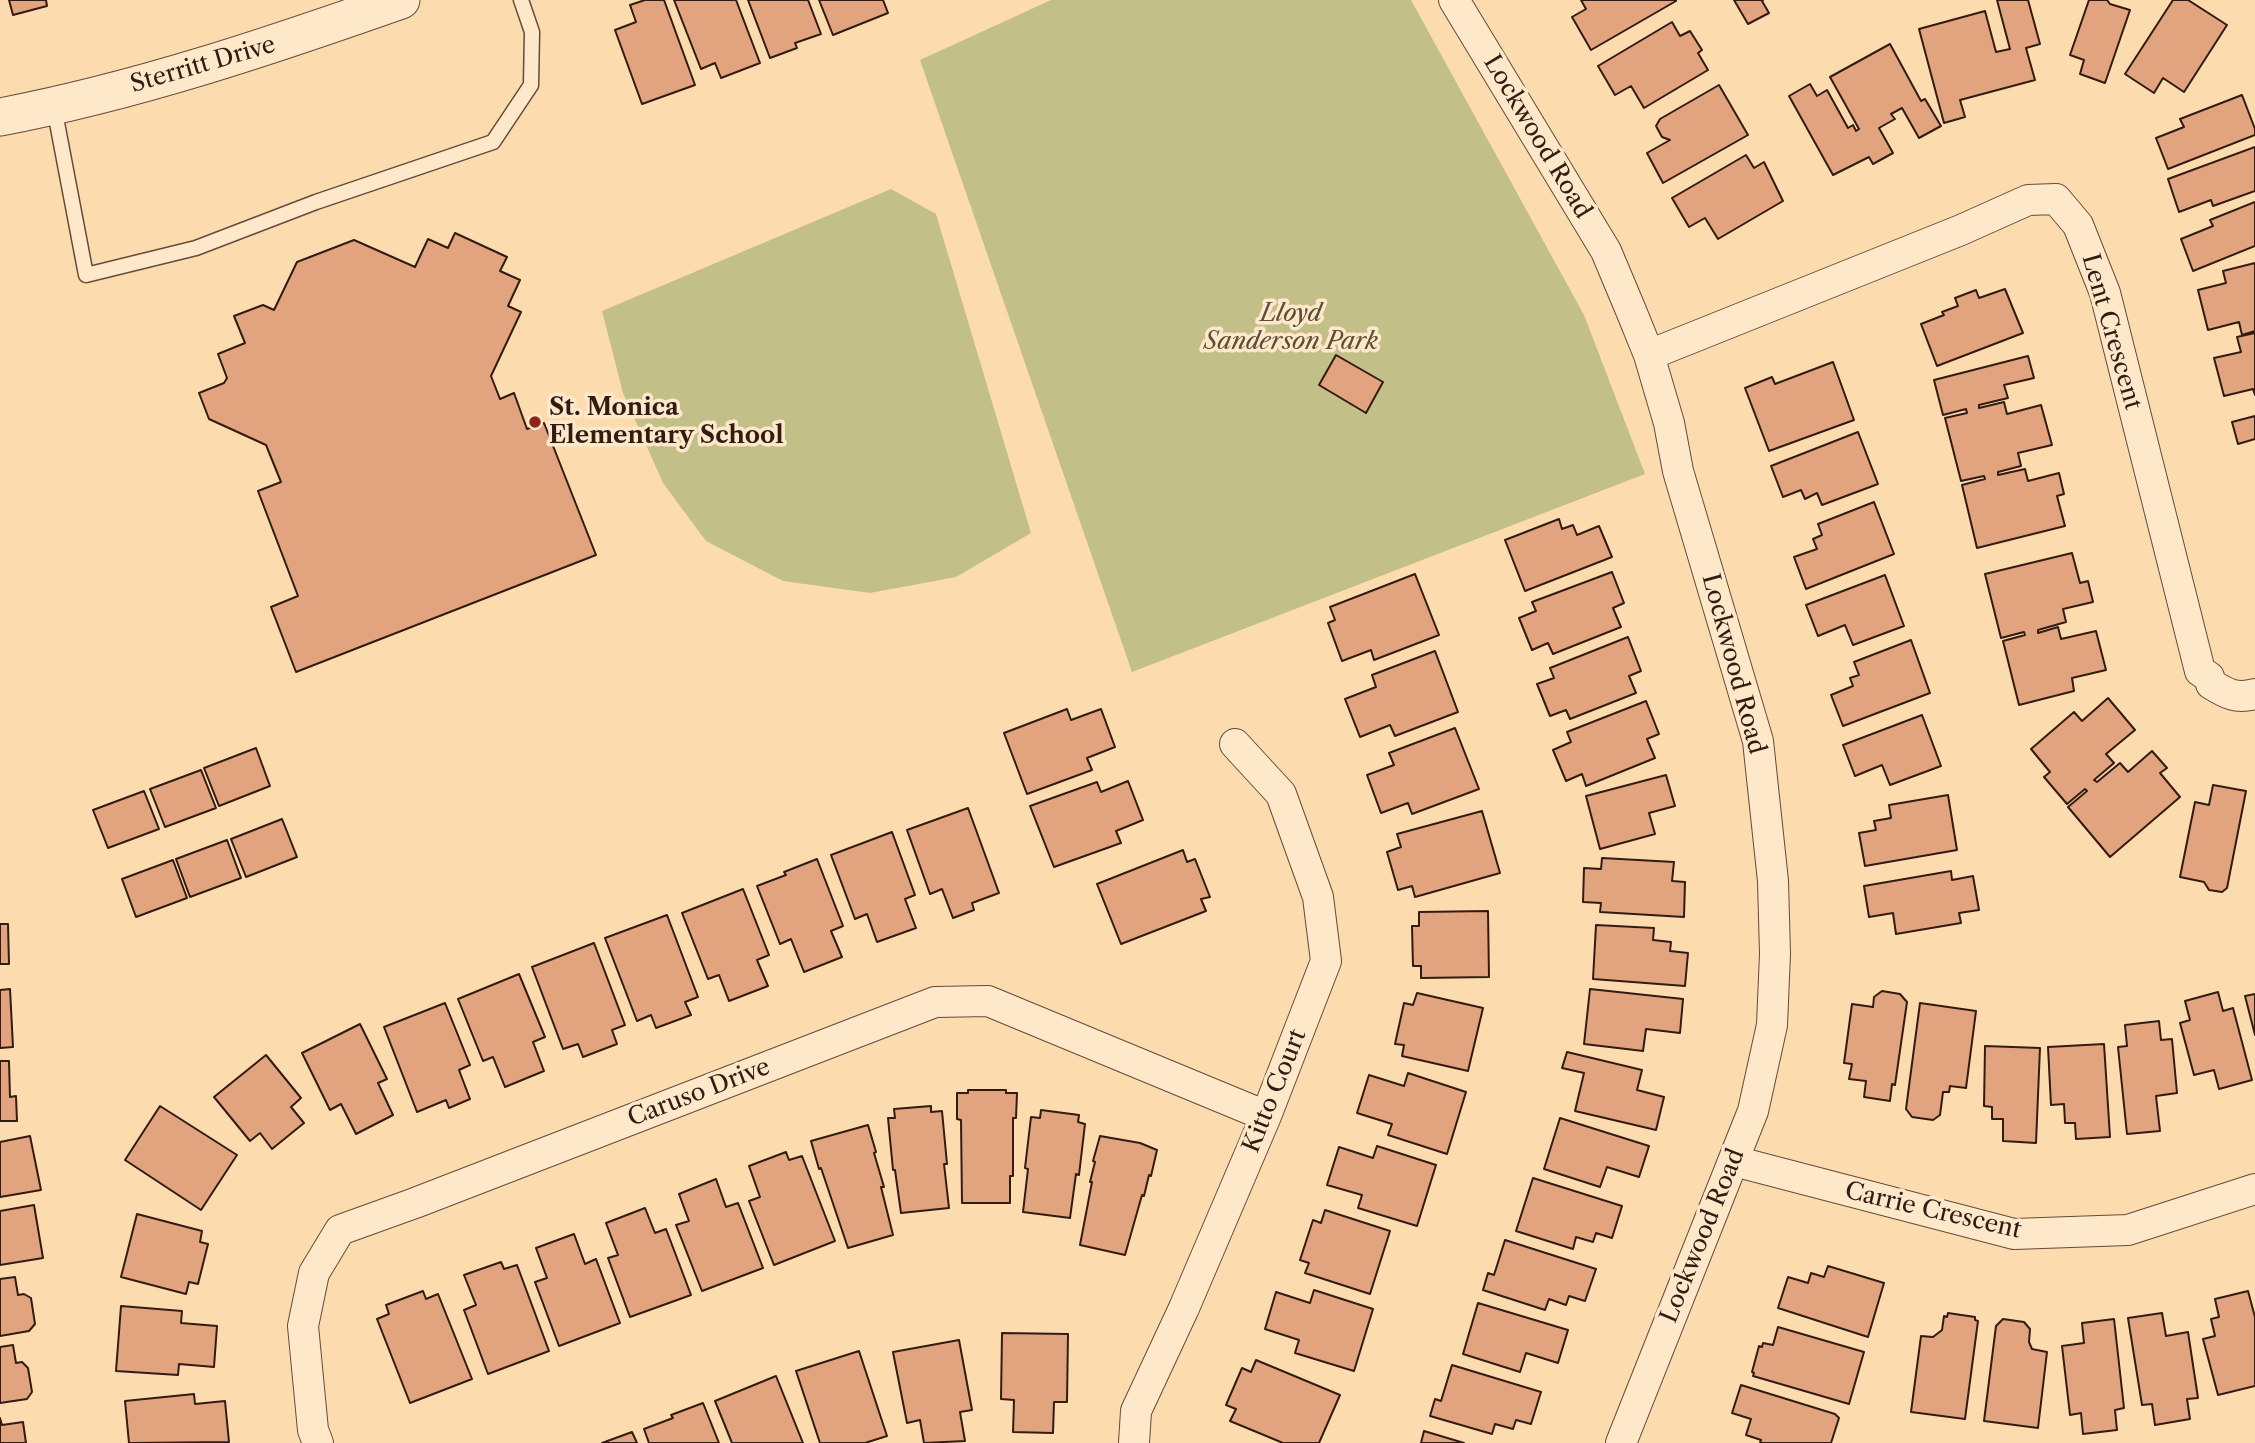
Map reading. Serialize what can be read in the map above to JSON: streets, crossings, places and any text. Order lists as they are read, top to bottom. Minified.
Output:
{"streets":{"street":["Sterritt Drive","Lockwood Road","Lent Crescent","Kitto Court","Caruso Drive","Carrie Crescent"]},"crossings":[["Lockwood Road","Lent Crescent"],["Lockwood Road","Carrie Crescent"],["Kitto Court","Caruso Drive"]],"parks":["Lloyd Sanderson Park"],"places":["St. Monica Elementary School"]}
